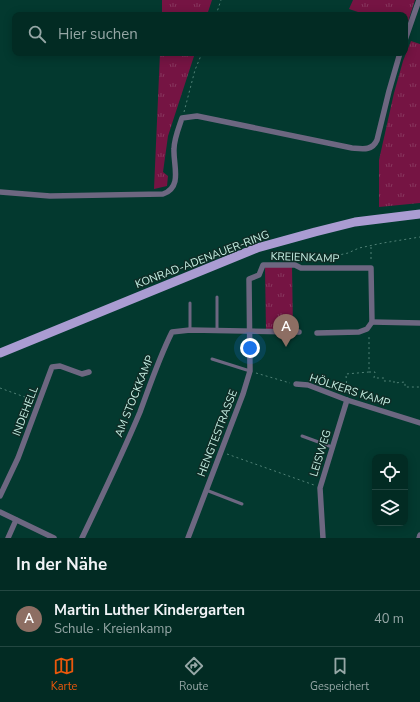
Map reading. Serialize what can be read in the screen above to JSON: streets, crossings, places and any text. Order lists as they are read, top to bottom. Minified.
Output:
{"streets":{"main road":["KONRAD-ADENAUER-RING"],"street":["KREIENKAMP","HÖLKERS KAMP","AM STOCKKAMP","INDEHELL","HENGTESTRASSE","LEISWEG"]},"crossings":[["KREIENKAMP","AM STOCKKAMP"],["KREIENKAMP","HENGTESTRASSE"],["HÖLKERS KAMP","HENGTESTRASSE"],["HÖLKERS KAMP","LEISWEG"],["AM STOCKKAMP","HENGTESTRASSE"]],"page":{"search":"Hier suchen","pins":"A","heading":"In der Nähe","list":[{"mark":"A","name":"Martin Luther Kindergarten","note":"Schule · Kreienkamp","value":"40 m"}],"nav":["Karte","Route","Gespeichert"]}}
